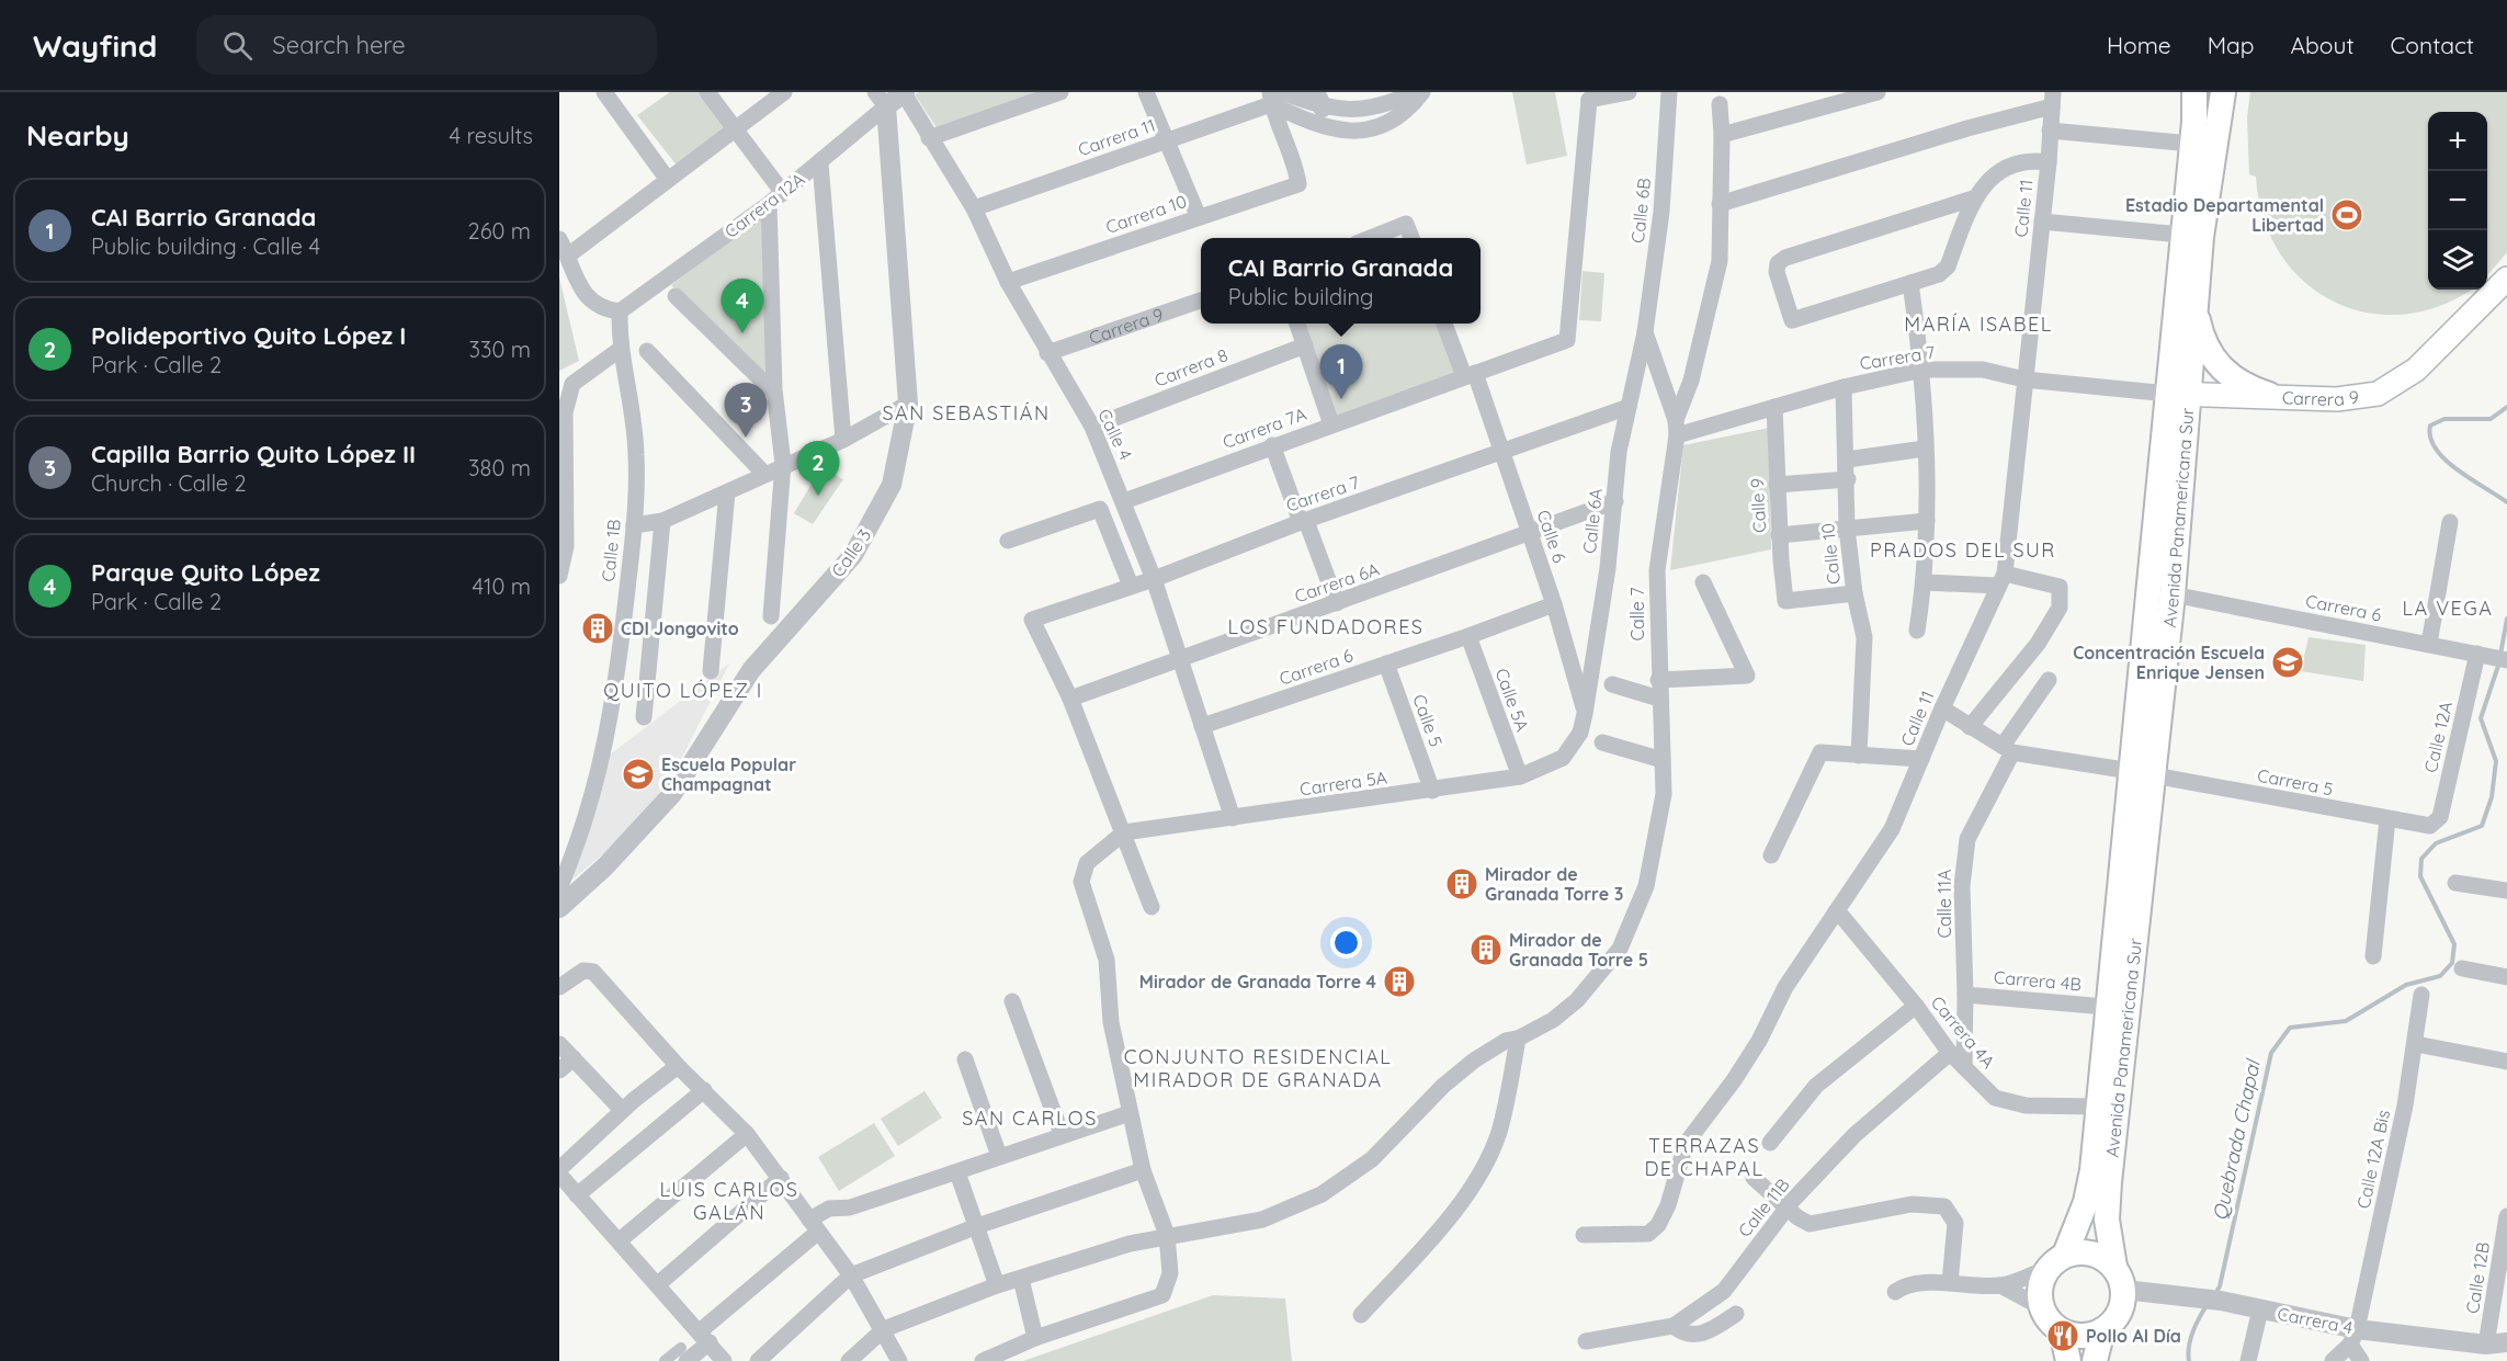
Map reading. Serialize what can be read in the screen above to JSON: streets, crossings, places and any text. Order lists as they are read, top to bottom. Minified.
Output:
{"streets":{"main road":["Carrera 9","Avenida Panamericana Sur"],"street":["Carrera 11","Carrera 12A","Calle 11","Calle 6B","Carrera 10","Carrera 7","Carrera 8","Carrera 7A","Calle 4","Calle 9","Calle 6A","Calle 6","Calle 1B","Calle 3","Calle 10","Carrera 6A","Carrera 6","Calle 7","Calle 5A","Calle 5","Calle 12A","Carrera 5","Carrera 5A","Calle 11A","Carrera 4B","Carrera 4A","Calle 12A Bis","Calle 11B","Calle 12B","Carrera 4"]},"crossings":[["Carrera 11","Carrera 10"],["Carrera 11","Calle 4"],["Carrera 12A","Calle 4"],["Carrera 12A","Calle 1B"],["Carrera 12A","Calle 3"],["Calle 11","Carrera 7"],["Calle 11","Carrera 5"],["Calle 11","Carrera 4A"],["Calle 6B","Calle 6A"],["Carrera 10","Calle 4"],["Carrera 9","Carrera 7"],["Carrera 9","Calle 4"],["Carrera 9","Avenida Panamericana Sur"],["Carrera 7","Calle 4"],["Carrera 7","Calle 9"],["Carrera 7","Avenida Panamericana Sur"],["Carrera 7","Calle 6A"],["Carrera 7","Calle 6"],["Carrera 7","Calle 10"],["Carrera 7","Carrera 6A"],["Carrera 7","Calle 7"],["Carrera 8","Calle 4"],["Carrera 7A","Calle 4"],["Carrera 7A","Calle 6"],["Calle 4","Carrera 6A"],["Calle 4","Carrera 6"],["Calle 4","Carrera 5A"],["Calle 9","Calle 10"],["Avenida Panamericana Sur","Carrera 6"],["Avenida Panamericana Sur","Carrera 5"],["Avenida Panamericana Sur","Carrera 4B"],["Avenida Panamericana Sur","Carrera 4A"],["Avenida Panamericana Sur","Carrera 4"],["Calle 6A","Calle 6"],["Calle 6A","Carrera 6A"],["Calle 6A","Carrera 5A"],["Calle 6","Carrera 6A"],["Calle 6","Carrera 6"],["Calle 6","Carrera 5A"],["Carrera 6","Calle 5A"],["Carrera 6","Calle 5"],["Carrera 6","Calle 12A"],["Calle 5A","Carrera 5A"],["Calle 5","Carrera 5A"],["Calle 12A","Carrera 5"],["Carrera 5","Calle 11A"],["Calle 11A","Carrera 4B"],["Calle 11A","Carrera 4A"],["Carrera 4A","Calle 11B"],["Calle 12A Bis","Carrera 4"],["Calle 12B","Carrera 4"]],"districts":["MARÍA ISABEL","SAN SEBASTIÁN","PRADOS DEL SUR","LA VEGA","LOS FUNDADORES","QUITO LÓPEZ I","CONJUNTO RESIDENCIAL MIRADOR DE GRANADA","SAN CARLOS","TERRAZAS DE CHAPAL","LUIS CARLOS GALÁN"],"water":["Quebrada Chapal"],"places":{"sports":["Estadio Departamental Libertad"],"building":["CDI Jongovito","Mirador de Granada Torre 3","Mirador de Granada Torre 5","Mirador de Granada Torre 4"],"school or university":["Concentración Escuela Enrique Jensen","Escuela Popular Champagnat"],"restaurant":["Pollo Al Día"]},"page":{"header":"Wayfind","search":"Search here","nav":["Home","Map","About","Contact"],"heading":["Nearby","4 results"],"map_buttons":["+","−"],"list":[{"mark":"1","name":"CAI Barrio Granada","note":"Public building · Calle 4","value":"260 m"},{"mark":"2","name":"Polideportivo Quito López I","note":"Park · Calle 2","value":"330 m"},{"mark":"3","name":"Capilla Barrio Quito López II","note":"Church · Calle 2","value":"380 m"},{"mark":"4","name":"Parque Quito López","note":"Park · Calle 2","value":"410 m"}],"popup":["CAI Barrio Granada","Public building"],"pins":["4","1","3","2"]}}
